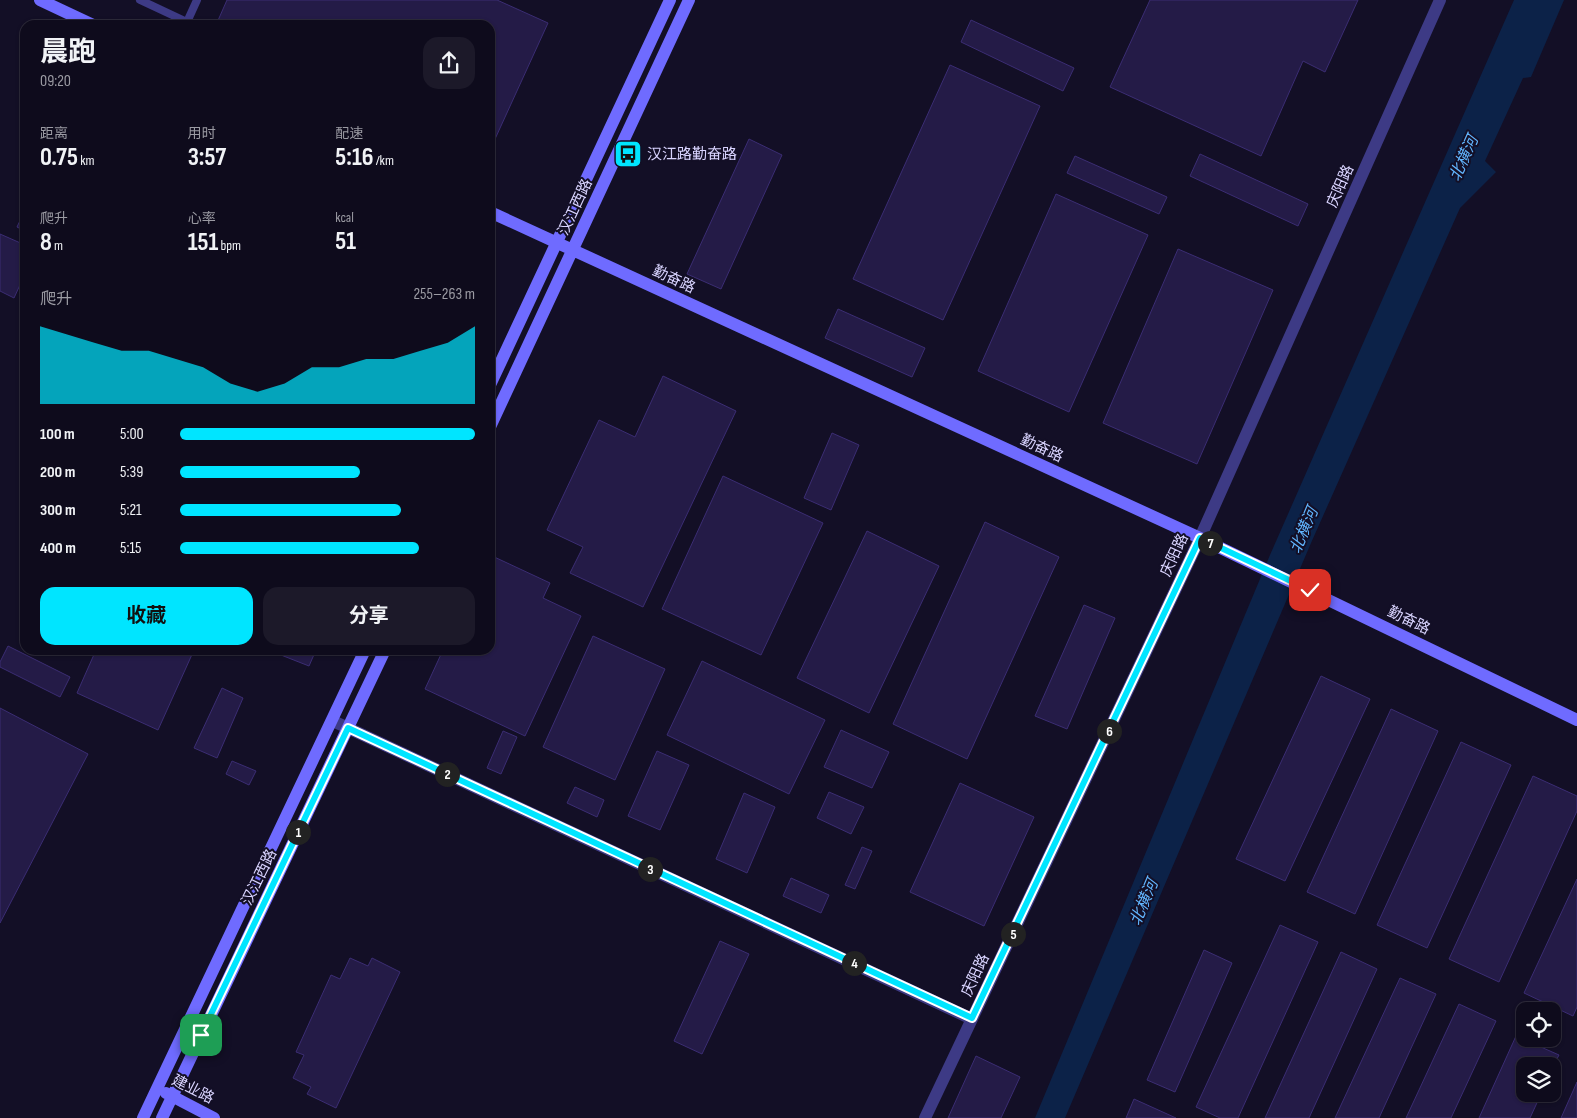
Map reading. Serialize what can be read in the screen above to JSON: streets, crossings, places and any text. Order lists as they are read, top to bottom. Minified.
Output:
{"streets":{"main road":["汉江西路","勤奋路","建业路"],"street":["庆阳路"]},"crossings":[["庆阳路","勤奋路"],["汉江西路","勤奋路"],["汉江西路","建业路"]],"water":["北横河"],"places":{"bus stop":["汉江路勤奋路"]},"page":{"heading":["晨跑","09:20"],"stats":[["距离","0.75 km"],["用时","3:57"],["配速","5:16 /km"],["爬升","8 m"],["心率","151 bpm"],["kcal","51"]],"chart":["爬升","255–263 m"],"list":[{"name":"100 m","note":"5:00"},{"name":"200 m","note":"5:39"},{"name":"300 m","note":"5:21"},{"name":"400 m","note":"5:15"}],"pins":["7","6","2","1","3","5","4"],"buttons":["收藏","分享"]}}
